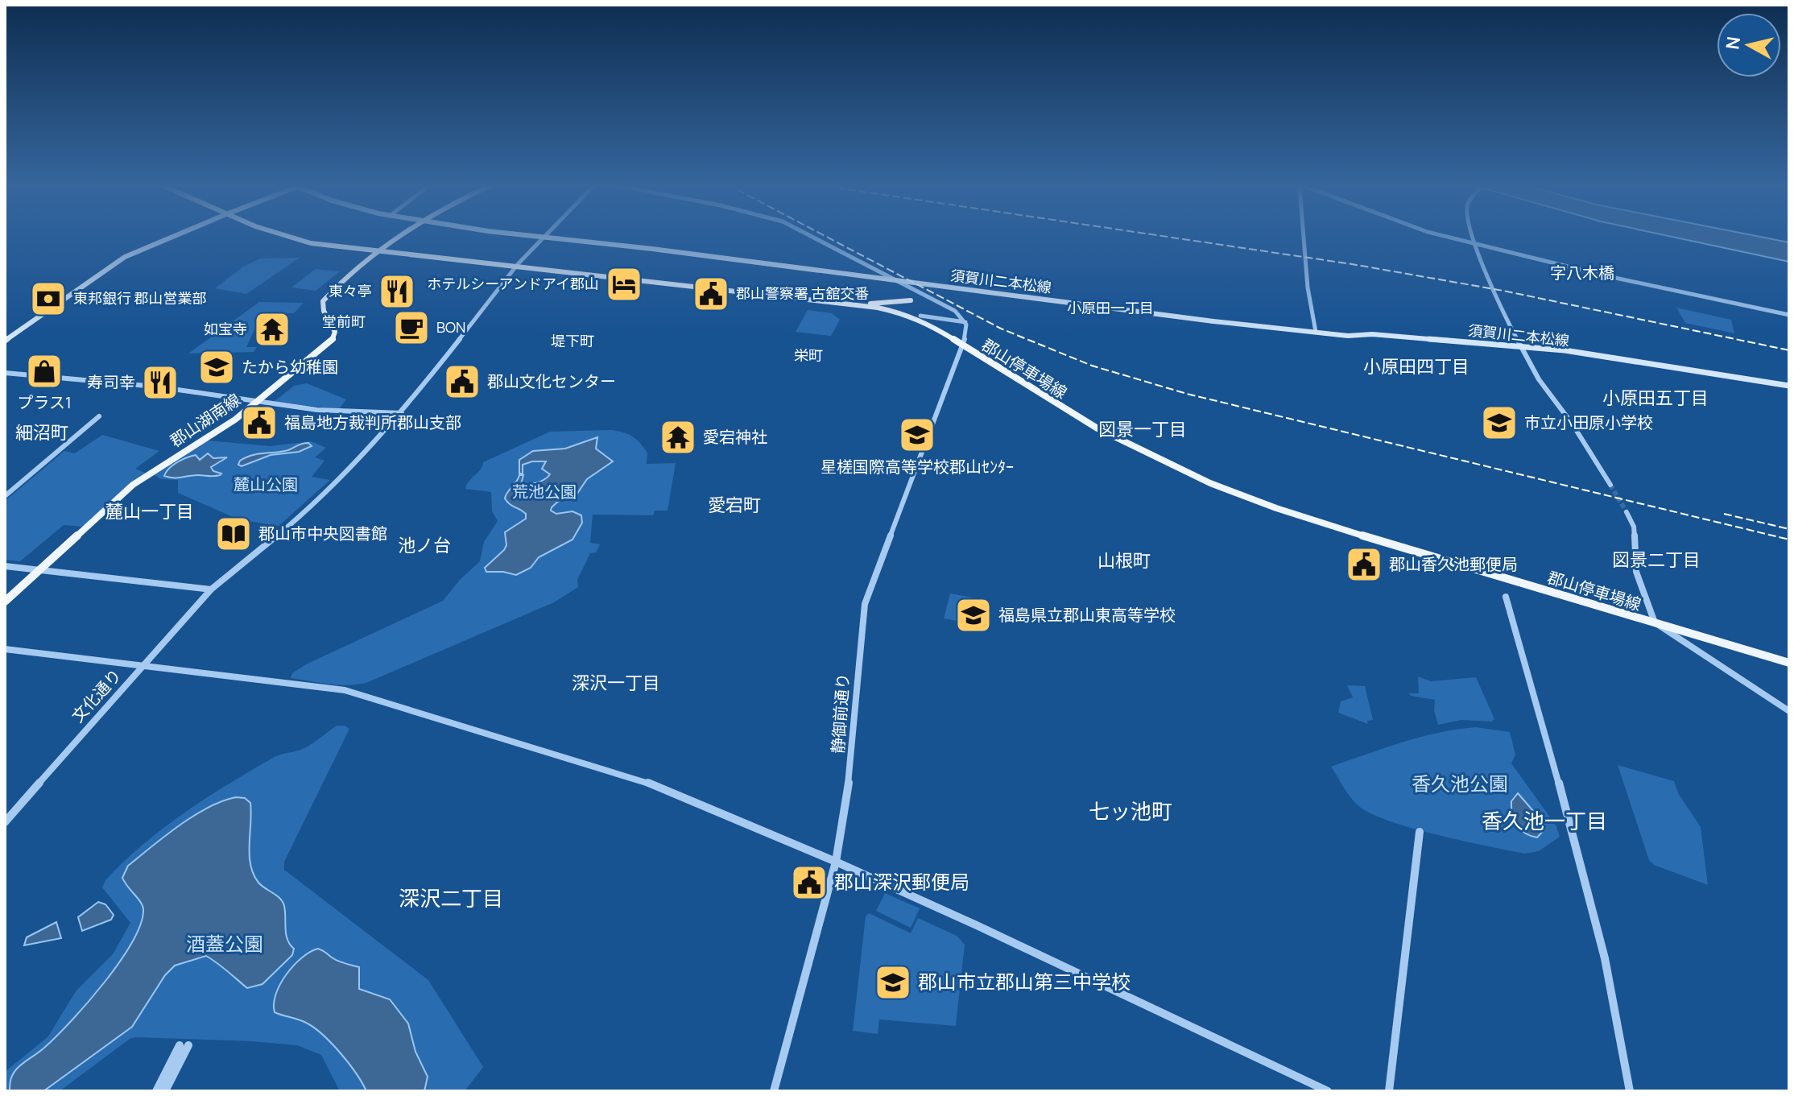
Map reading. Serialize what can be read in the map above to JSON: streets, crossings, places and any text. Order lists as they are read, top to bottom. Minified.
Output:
{"streets":{"main road":["須賀川二本松線","郡山停車場線","郡山湖南線"],"street":["文化通り","静御前通り"]},"crossings":[["須賀川二本松線","文化通り"],["郡山停車場線","郡山湖南線"],["郡山停車場線","文化通り"],["郡山停車場線","静御前通り"]],"districts":["字八木橋","小原田一丁目","堂前町","堤下町","栄町","小原田四丁目","小原田五丁目","図景一丁目","細沼町","愛宕町","麓山一丁目","池ノ台","図景二丁目","山根町","深沢一丁目","七ッ池町","香久池一丁目","深沢二丁目"],"parks":["麓山公園","荒池公園","香久池公園","酒蓋公園"],"places":{"hotel":["ホテルシーアンドアイ郡山"],"restaurant":["東々亭","寿司幸"],"public building":["郡山警察署 古舘交番","郡山文化センター","福島地方裁判所郡山支部","郡山香久池郵便局","郡山深沢郵便局"],"bank":["東邦銀行 郡山営業部"],"cafe":["BON"],"temple":["如宝寺","愛宕神社"],"school or university":["たから幼稚園","市立小田原小学校","星槎国際高等学校郡山ｾﾝﾀｰ","福島県立郡山東高等学校","郡山市立郡山第三中学校"],"shop":["プラス1"],"library":["郡山市中央図書館"]},"north":"left"}
